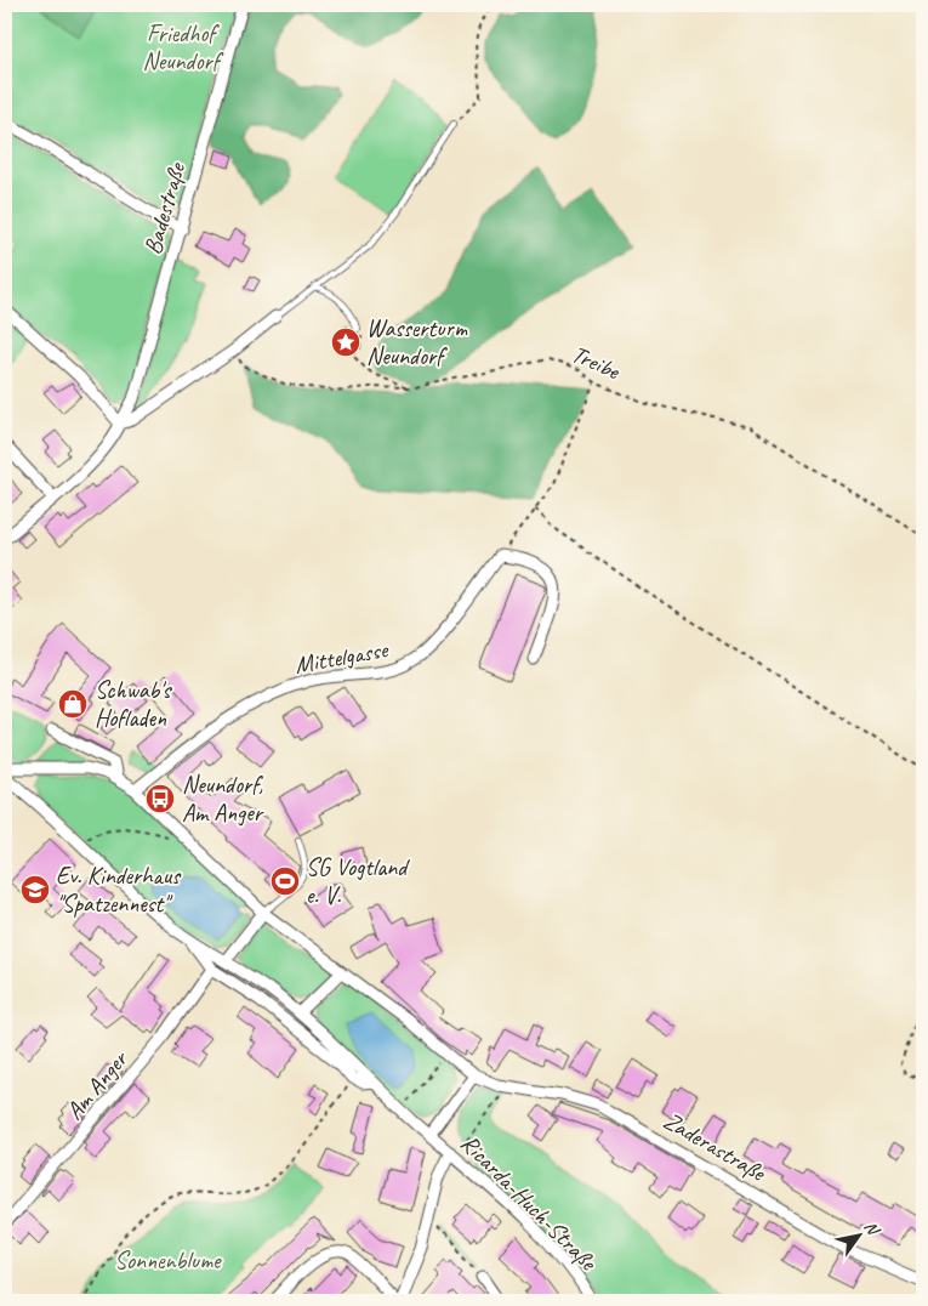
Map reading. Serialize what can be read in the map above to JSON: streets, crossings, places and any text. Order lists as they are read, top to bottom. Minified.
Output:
{"streets":{"street":["Badestraße","Mittelgasse","Am Anger","Zaderastraße","Ricarda-Huch-Straße"],"path":["Treibe"]},"crossings":[["Badestraße","Treibe"]],"parks":["Friedhof Neundorf","Sonnenblume"],"places":{"place":["Wasserturm Neundorf"],"shop":["Schwab's Hofladen"],"bus stop":["Neundorf, Am Anger"],"sports":["SG Vogtland e. V."],"school or university":["Ev. Kinderhaus \"Spatzennest\""]},"north":"top right"}
